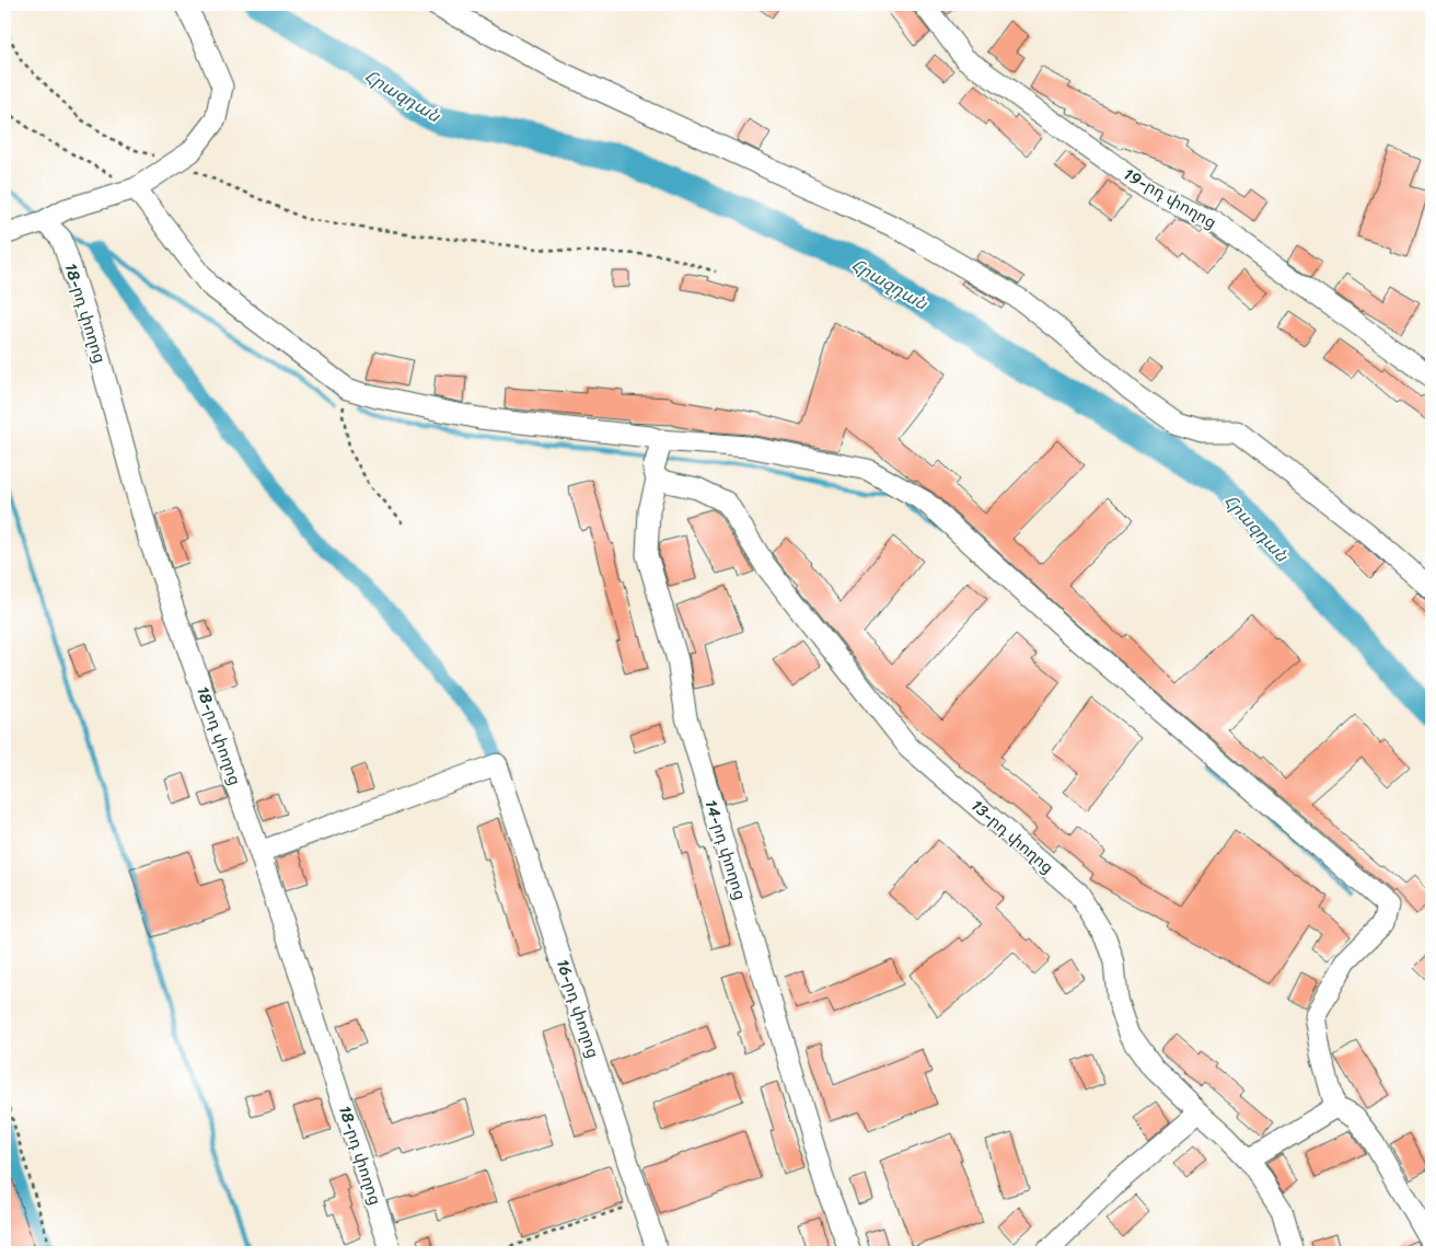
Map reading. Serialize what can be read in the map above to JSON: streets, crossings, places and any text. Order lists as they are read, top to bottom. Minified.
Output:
{"streets":{"street":["19-րդ փողոց","18-րդ փողոց","13-րդ փողոց","14-րդ փողոց","16-րդ փողոց"]},"crossings":[["18-րդ փողոց","16-րդ փողոց"],["13-րդ փողոց","14-րդ փողոց"]],"water":["Հրազդան"]}
